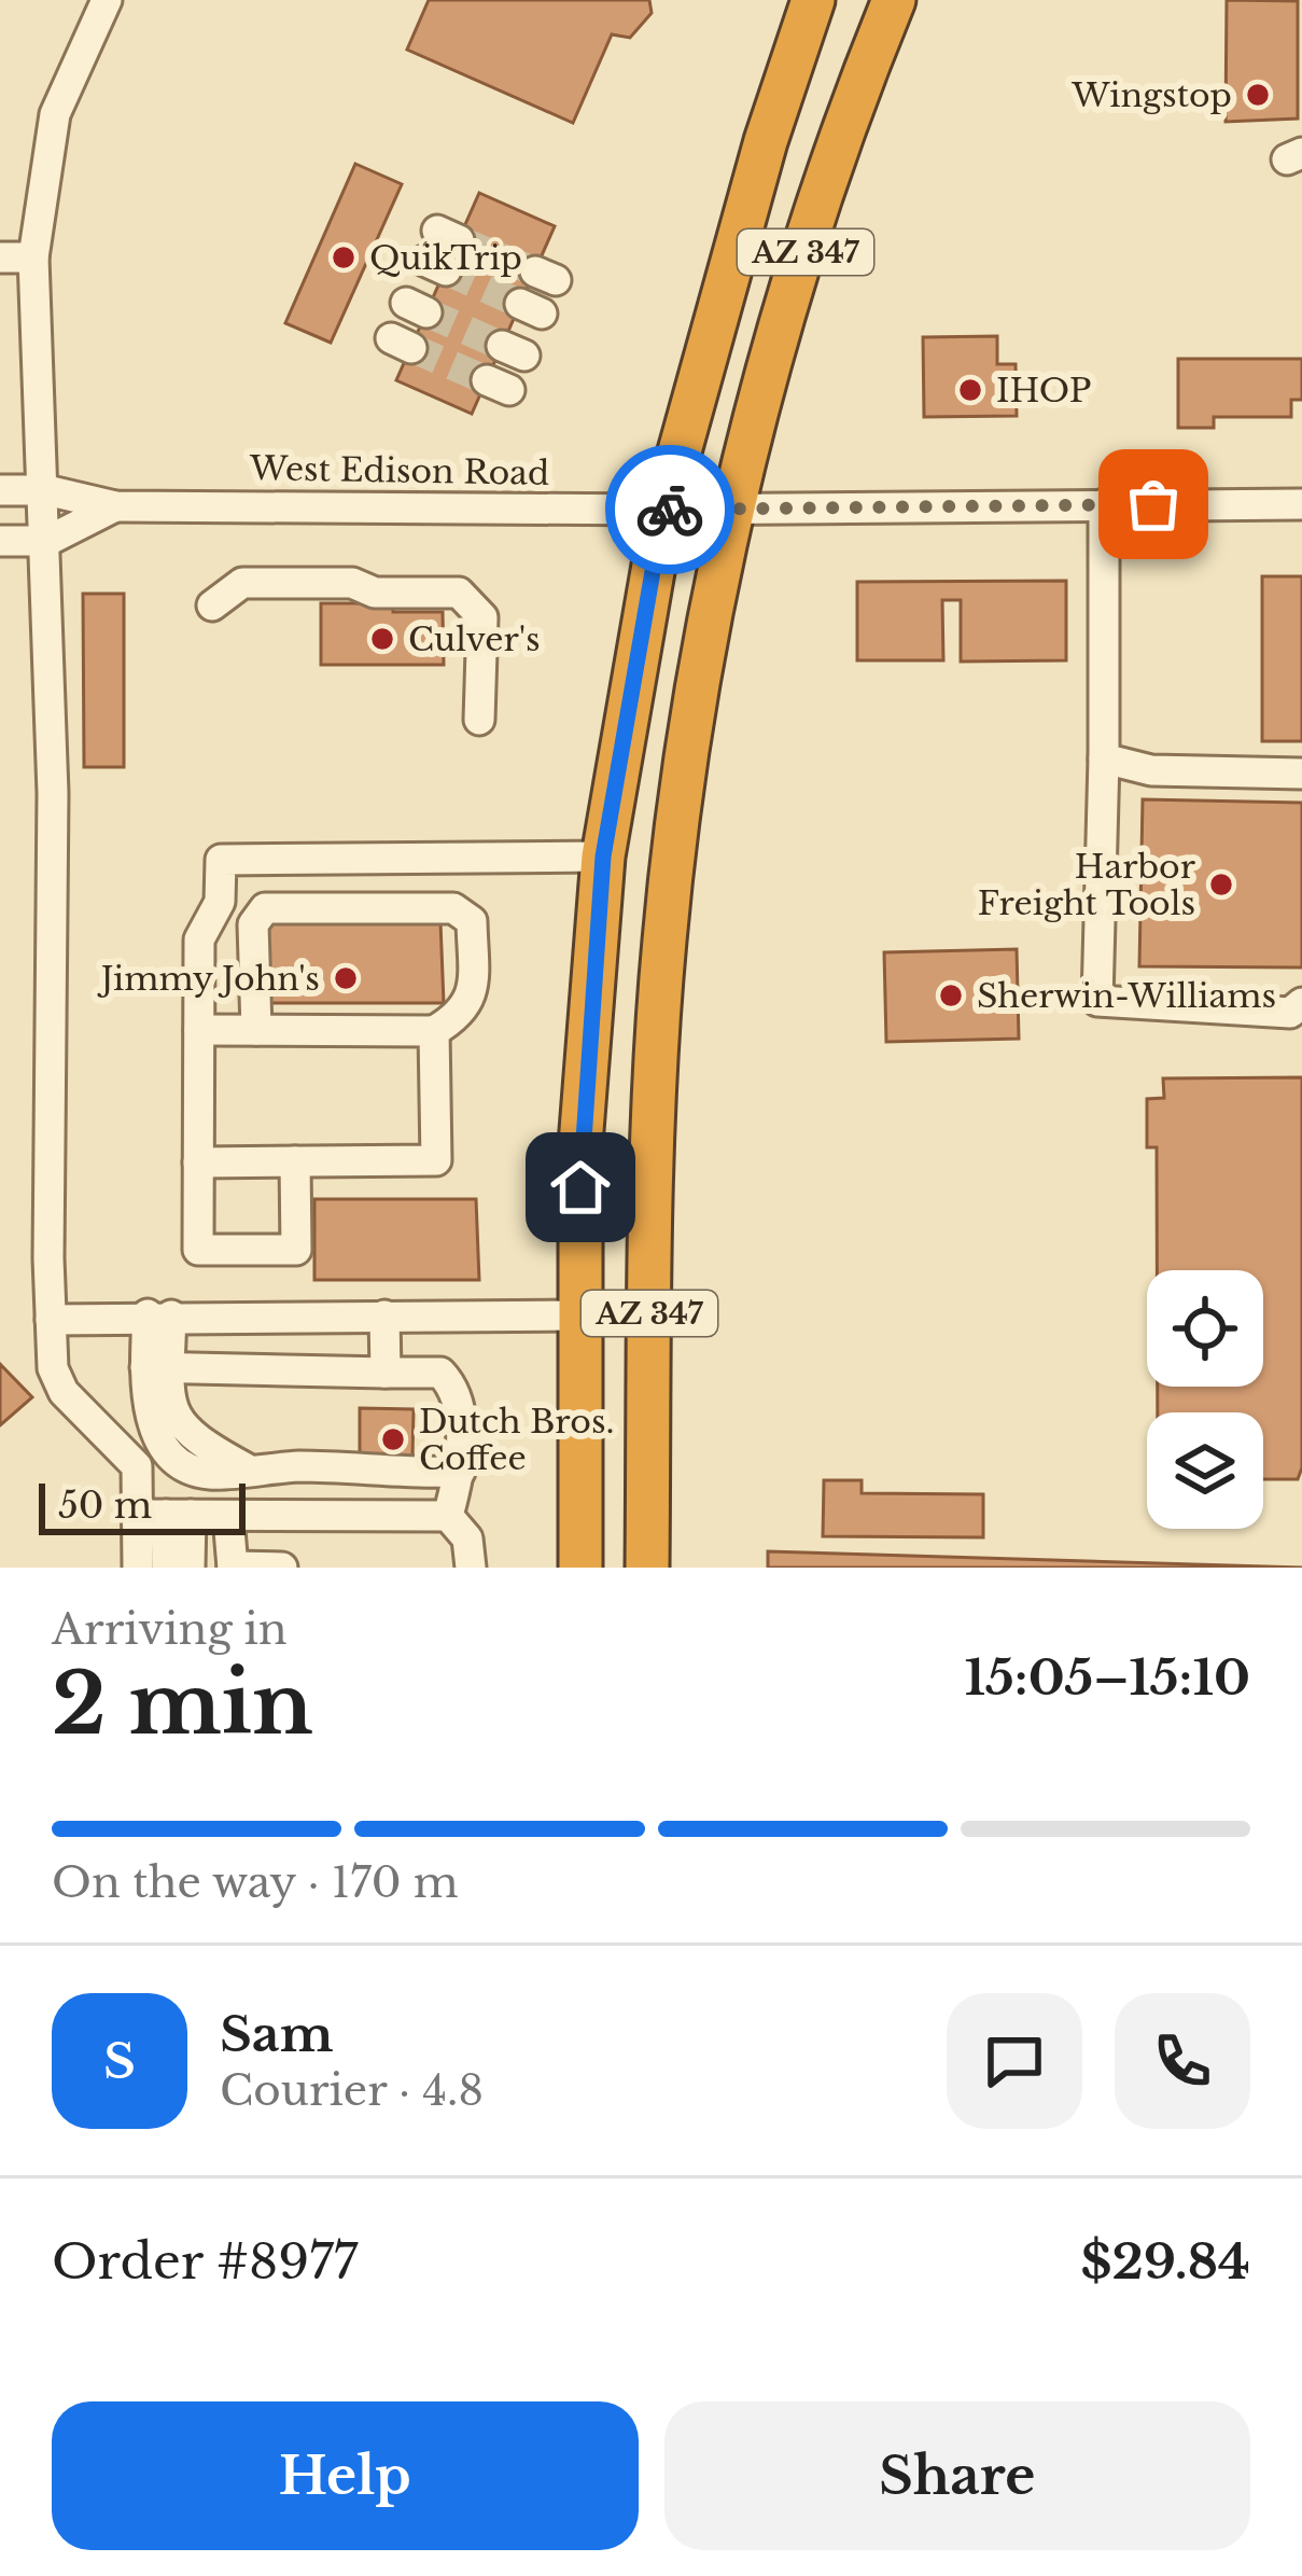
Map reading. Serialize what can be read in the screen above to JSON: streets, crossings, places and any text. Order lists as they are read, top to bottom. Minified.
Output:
{"streets":{"highway":["AZ 347"],"street":["West Edison Road"]},"crossings":[["AZ 347","West Edison Road"]],"places":["Wingstop","QuikTrip","IHOP","Culver's","Harbor Freight Tools","Jimmy John's","Sherwin-Williams","Dutch Bros. Coffee"],"scale_bar":"50 m","page":{"scale":"50 m","heading":["2 min","Arriving in","15:05–15:10"],"panel":["Sam","Courier · 4.8","Order #8977","$29.84"],"bar":"On the way · 170 m","round":"S","buttons":["Help","Share"]}}
